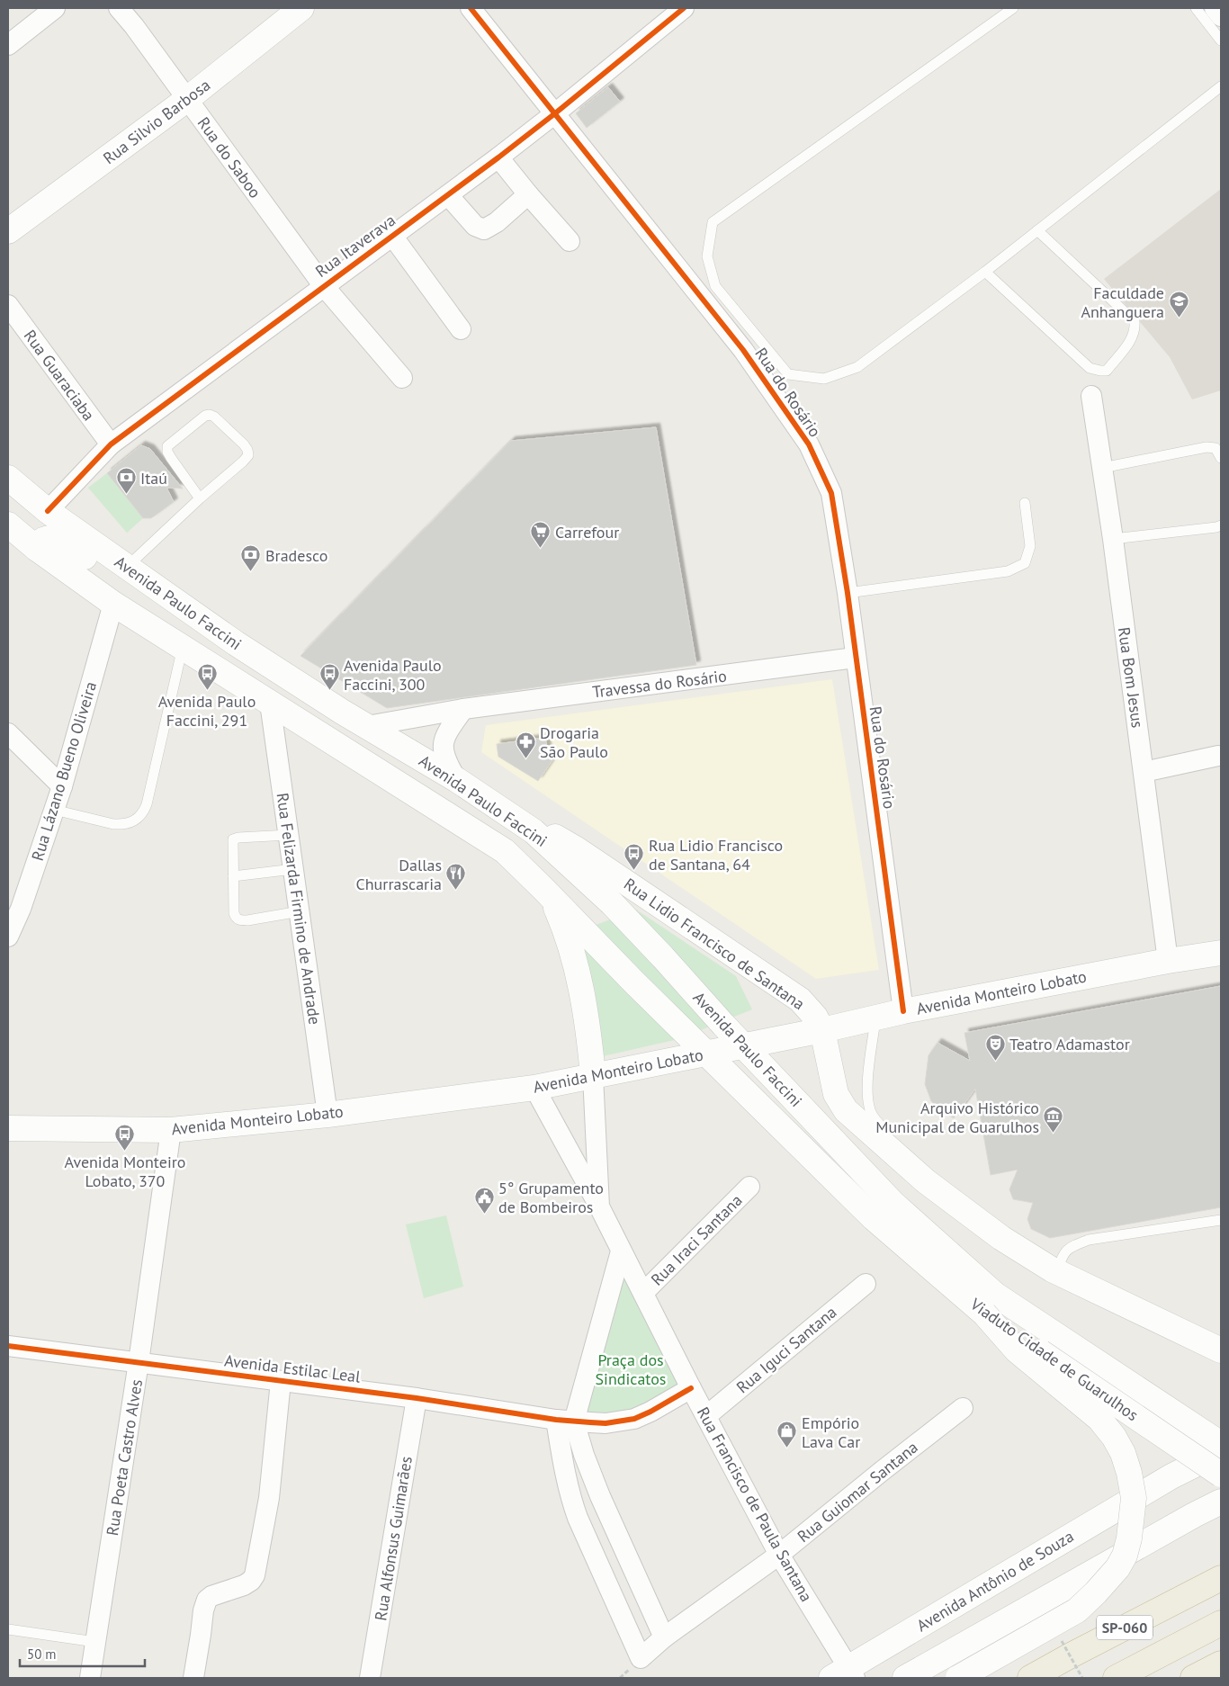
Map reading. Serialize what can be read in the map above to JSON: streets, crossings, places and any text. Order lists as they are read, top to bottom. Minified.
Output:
{"streets":{"highway":["SP-060"],"main road":["Rua Silvio Barbosa","Avenida Paulo Faccini","Rua Lidio Francisco de Santana","Avenida Monteiro Lobato","Viaduto Cidade de Guarulhos","Avenida Antônio de Souza"],"street":["Rua do Saboo","Rua Itaverava","Rua Guaraciaba","Rua do Rosário","Rua Bom Jesus","Travessa do Rosário","Rua Lázano Bueno Oliveira","Rua Felizarda Firmino de Andrade","Rua Iraci Santana","Rua Iguci Santana","Avenida Estilac Leal","Rua Poeta Castro Alves","Rua Guiomar Santana","Rua Francisco de Paula Santana","Rua Alfonsus Guimarães"]},"crossings":[["Rua Silvio Barbosa","Rua do Saboo"],["Rua do Saboo","Rua Itaverava"],["Rua Itaverava","Rua Guaraciaba"],["Rua Itaverava","Rua do Rosário"],["Rua Itaverava","Avenida Paulo Faccini"],["Rua do Rosário","Travessa do Rosário"],["Rua do Rosário","Avenida Monteiro Lobato"],["Avenida Paulo Faccini","Travessa do Rosário"],["Avenida Paulo Faccini","Rua Lázano Bueno Oliveira"],["Avenida Paulo Faccini","Rua Felizarda Firmino de Andrade"],["Avenida Paulo Faccini","Rua Lidio Francisco de Santana"],["Avenida Paulo Faccini","Avenida Monteiro Lobato"],["Avenida Paulo Faccini","Viaduto Cidade de Guarulhos"],["Rua Bom Jesus","Avenida Monteiro Lobato"],["Rua Felizarda Firmino de Andrade","Avenida Monteiro Lobato"],["Rua Lidio Francisco de Santana","Avenida Monteiro Lobato"],["Avenida Monteiro Lobato","Rua Poeta Castro Alves"],["Avenida Monteiro Lobato","Rua Francisco de Paula Santana"],["Rua Iraci Santana","Rua Francisco de Paula Santana"],["Rua Iguci Santana","Rua Francisco de Paula Santana"],["Avenida Estilac Leal","Rua Poeta Castro Alves"],["Avenida Estilac Leal","Rua Guiomar Santana"],["Avenida Estilac Leal","Rua Francisco de Paula Santana"],["Avenida Estilac Leal","Rua Alfonsus Guimarães"],["Rua Guiomar Santana","Rua Francisco de Paula Santana"],["Rua Francisco de Paula Santana","Avenida Antônio de Souza"]],"parks":["Praça dos Sindicatos"],"places":{"school or university":["Faculdade Anhanguera"],"bank":["Itaú","Bradesco"],"supermarket":["Carrefour"],"bus stop":["Avenida Paulo Faccini, 291","Avenida Paulo Faccini, 300","Rua Lidio Francisco de Santana, 64","Avenida Monteiro Lobato, 370"],"pharmacy":["Drogaria São Paulo"],"restaurant":["Dallas Churrascaria"],"theatre":["Teatro Adamastor"],"museum":["Arquivo Histórico Municipal de Guarulhos"],"public building":["5° Grupamento de Bombeiros"],"shop":["Empório Lava Car"]},"scale_bar":"50 m"}
